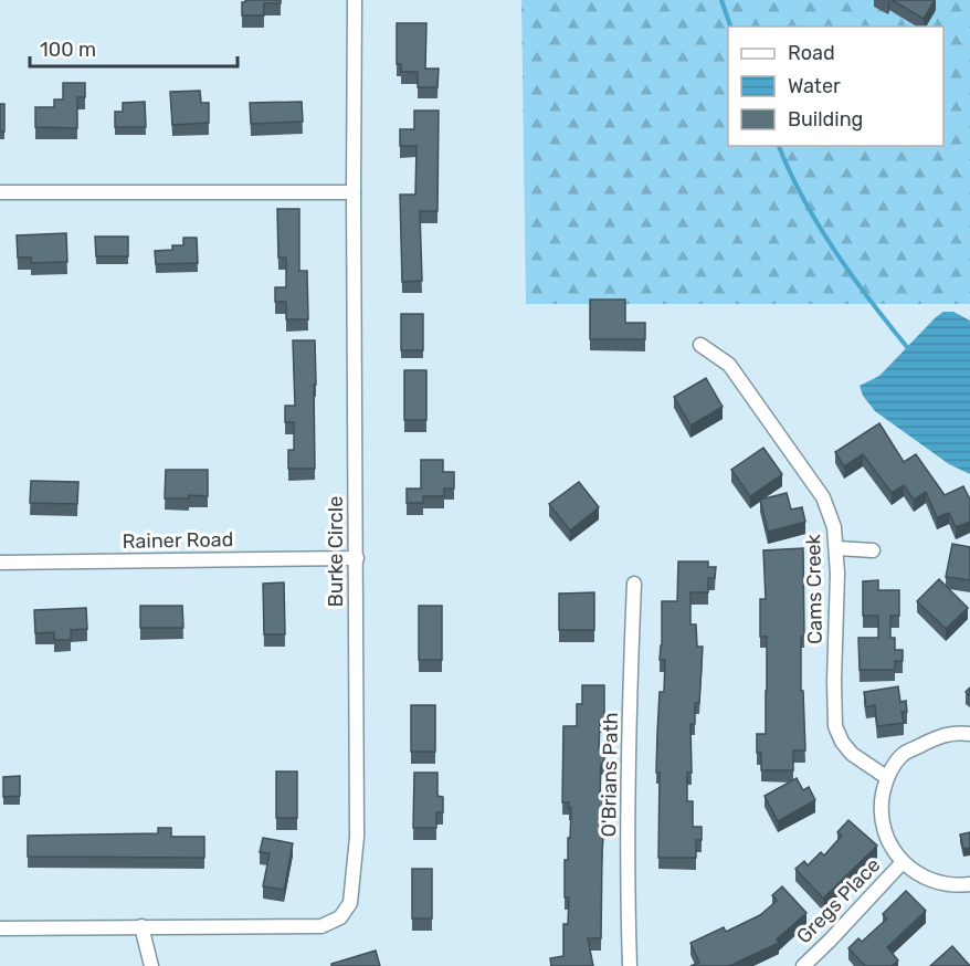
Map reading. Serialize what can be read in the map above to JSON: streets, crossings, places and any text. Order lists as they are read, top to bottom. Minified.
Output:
{"streets":{"street":["Rainer Road","Burke Circle","Cams Creek","O'Brians Path","Gregs Place"]},"crossings":[["Rainer Road","Burke Circle"]],"legend":["Road","Water","Building"],"scale_bar":"100 m"}
